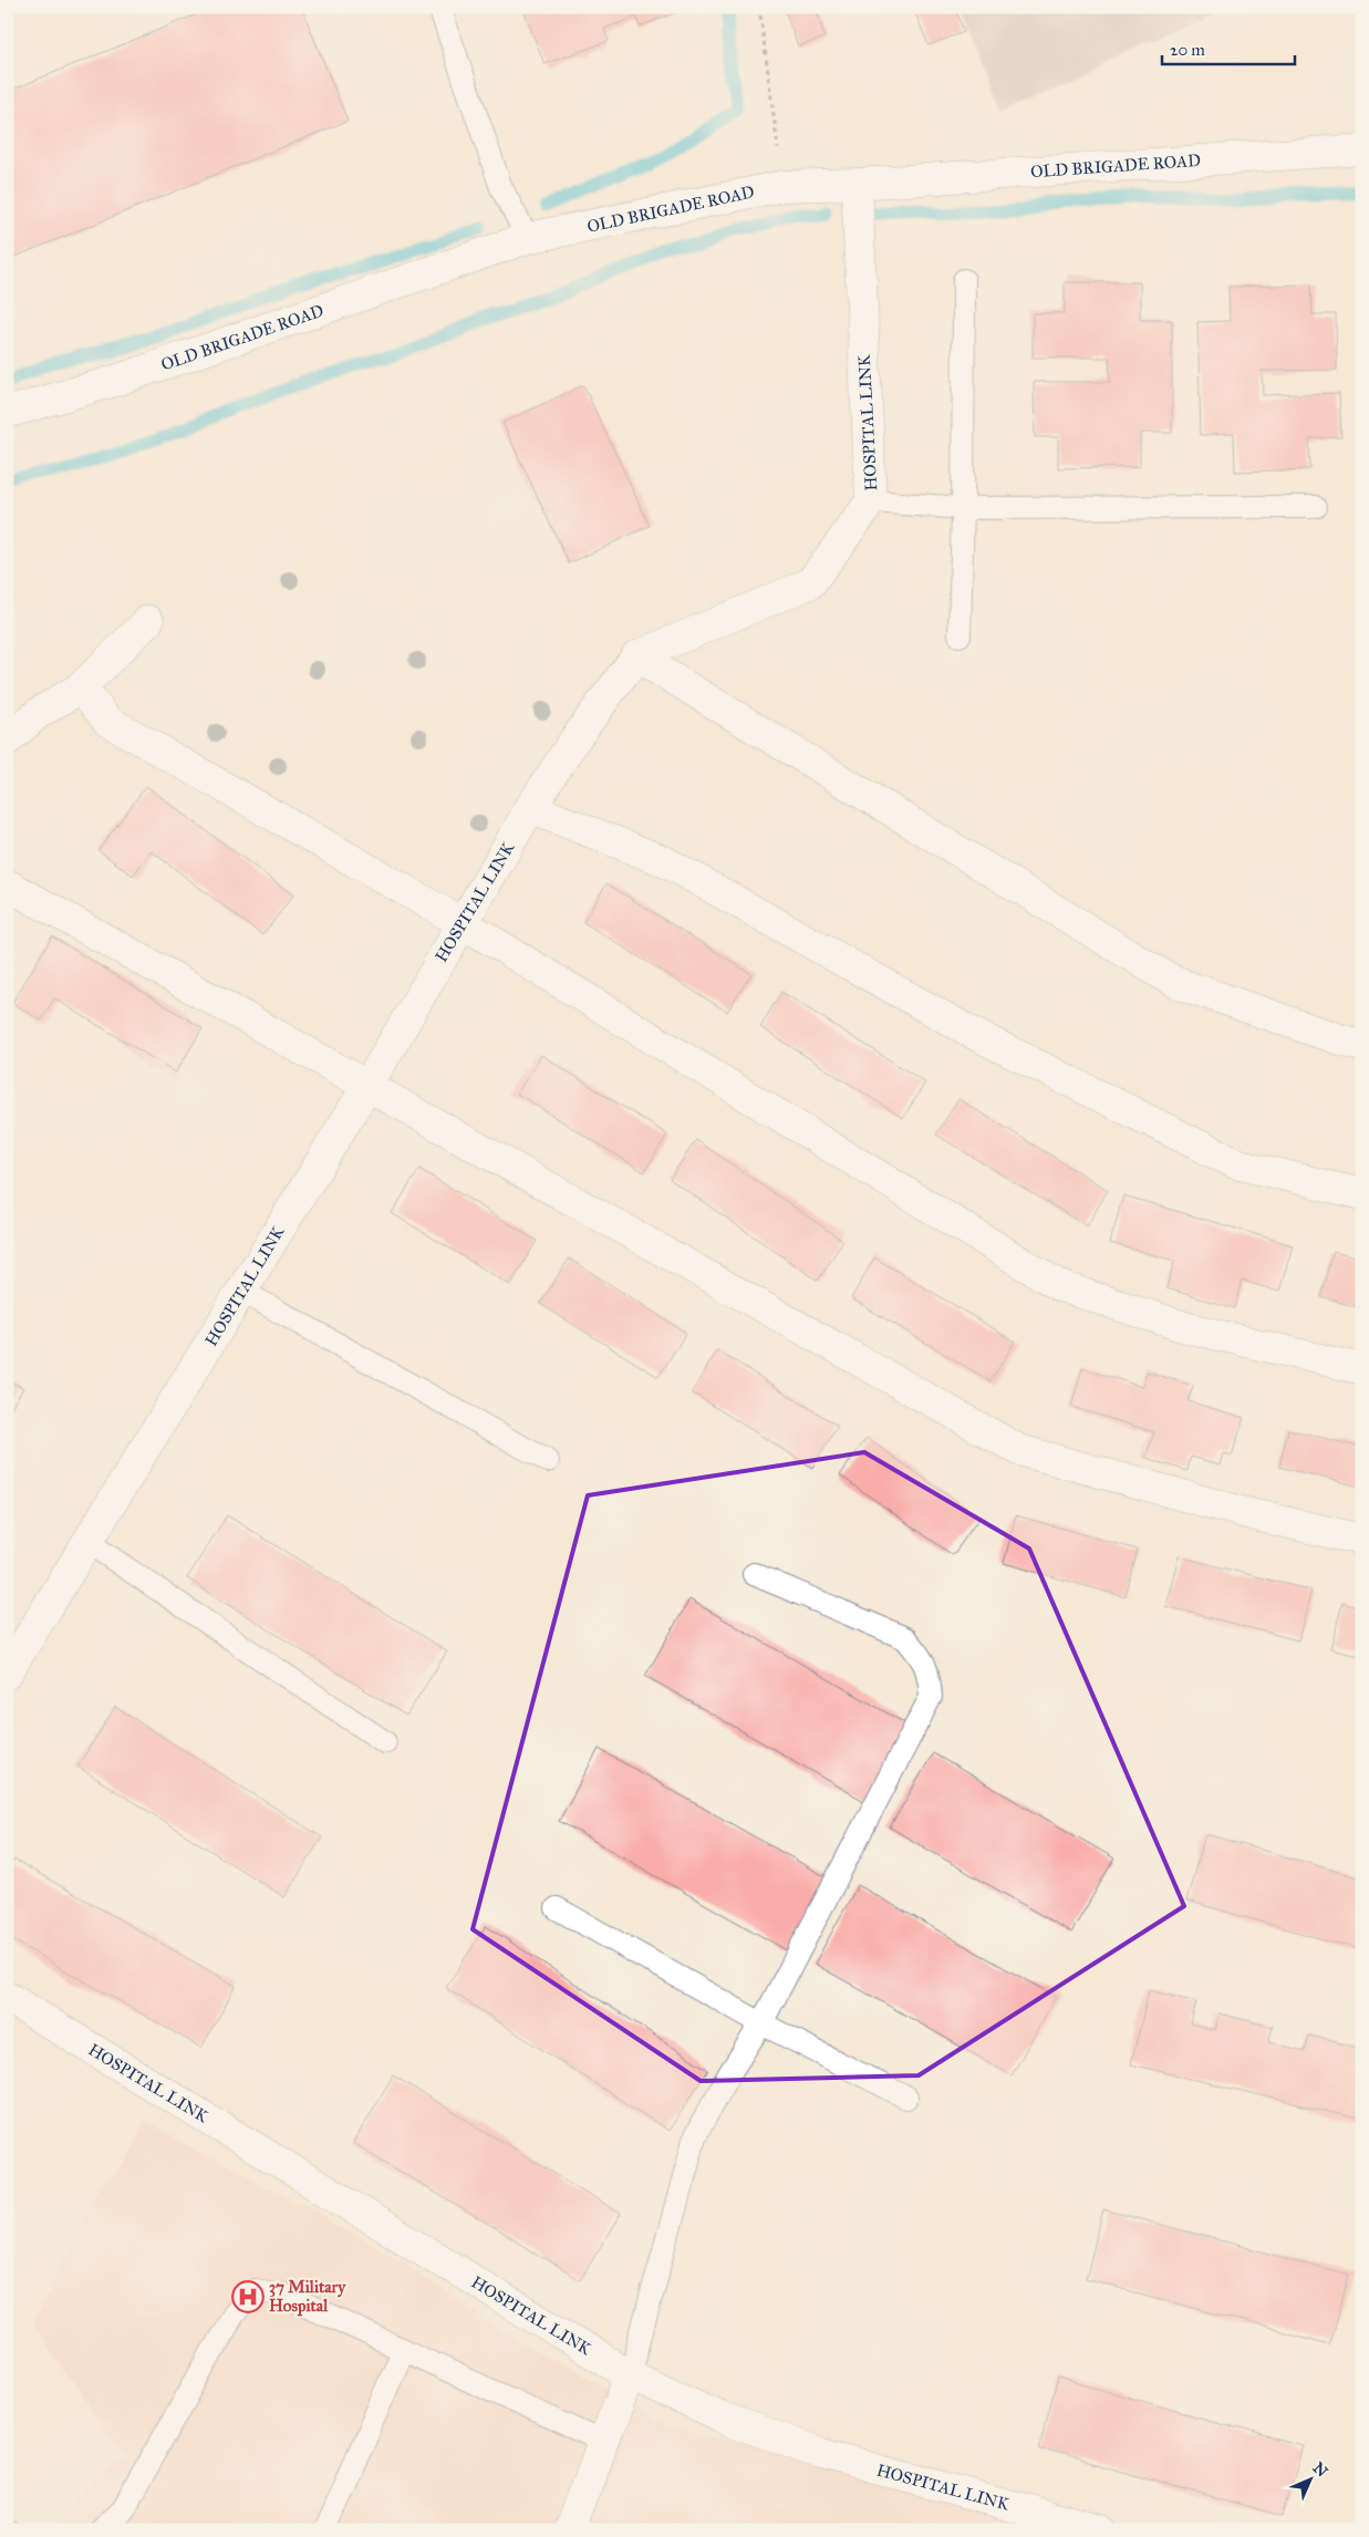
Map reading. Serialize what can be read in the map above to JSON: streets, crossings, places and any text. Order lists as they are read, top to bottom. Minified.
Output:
{"streets":{"street":["OLD BRIGADE ROAD","HOSPITAL LINK"]},"crossings":[["OLD BRIGADE ROAD","HOSPITAL LINK"]],"places":{"hospital":["37 Military Hospital"]},"scale_bar":"20 m","north":"top right"}
